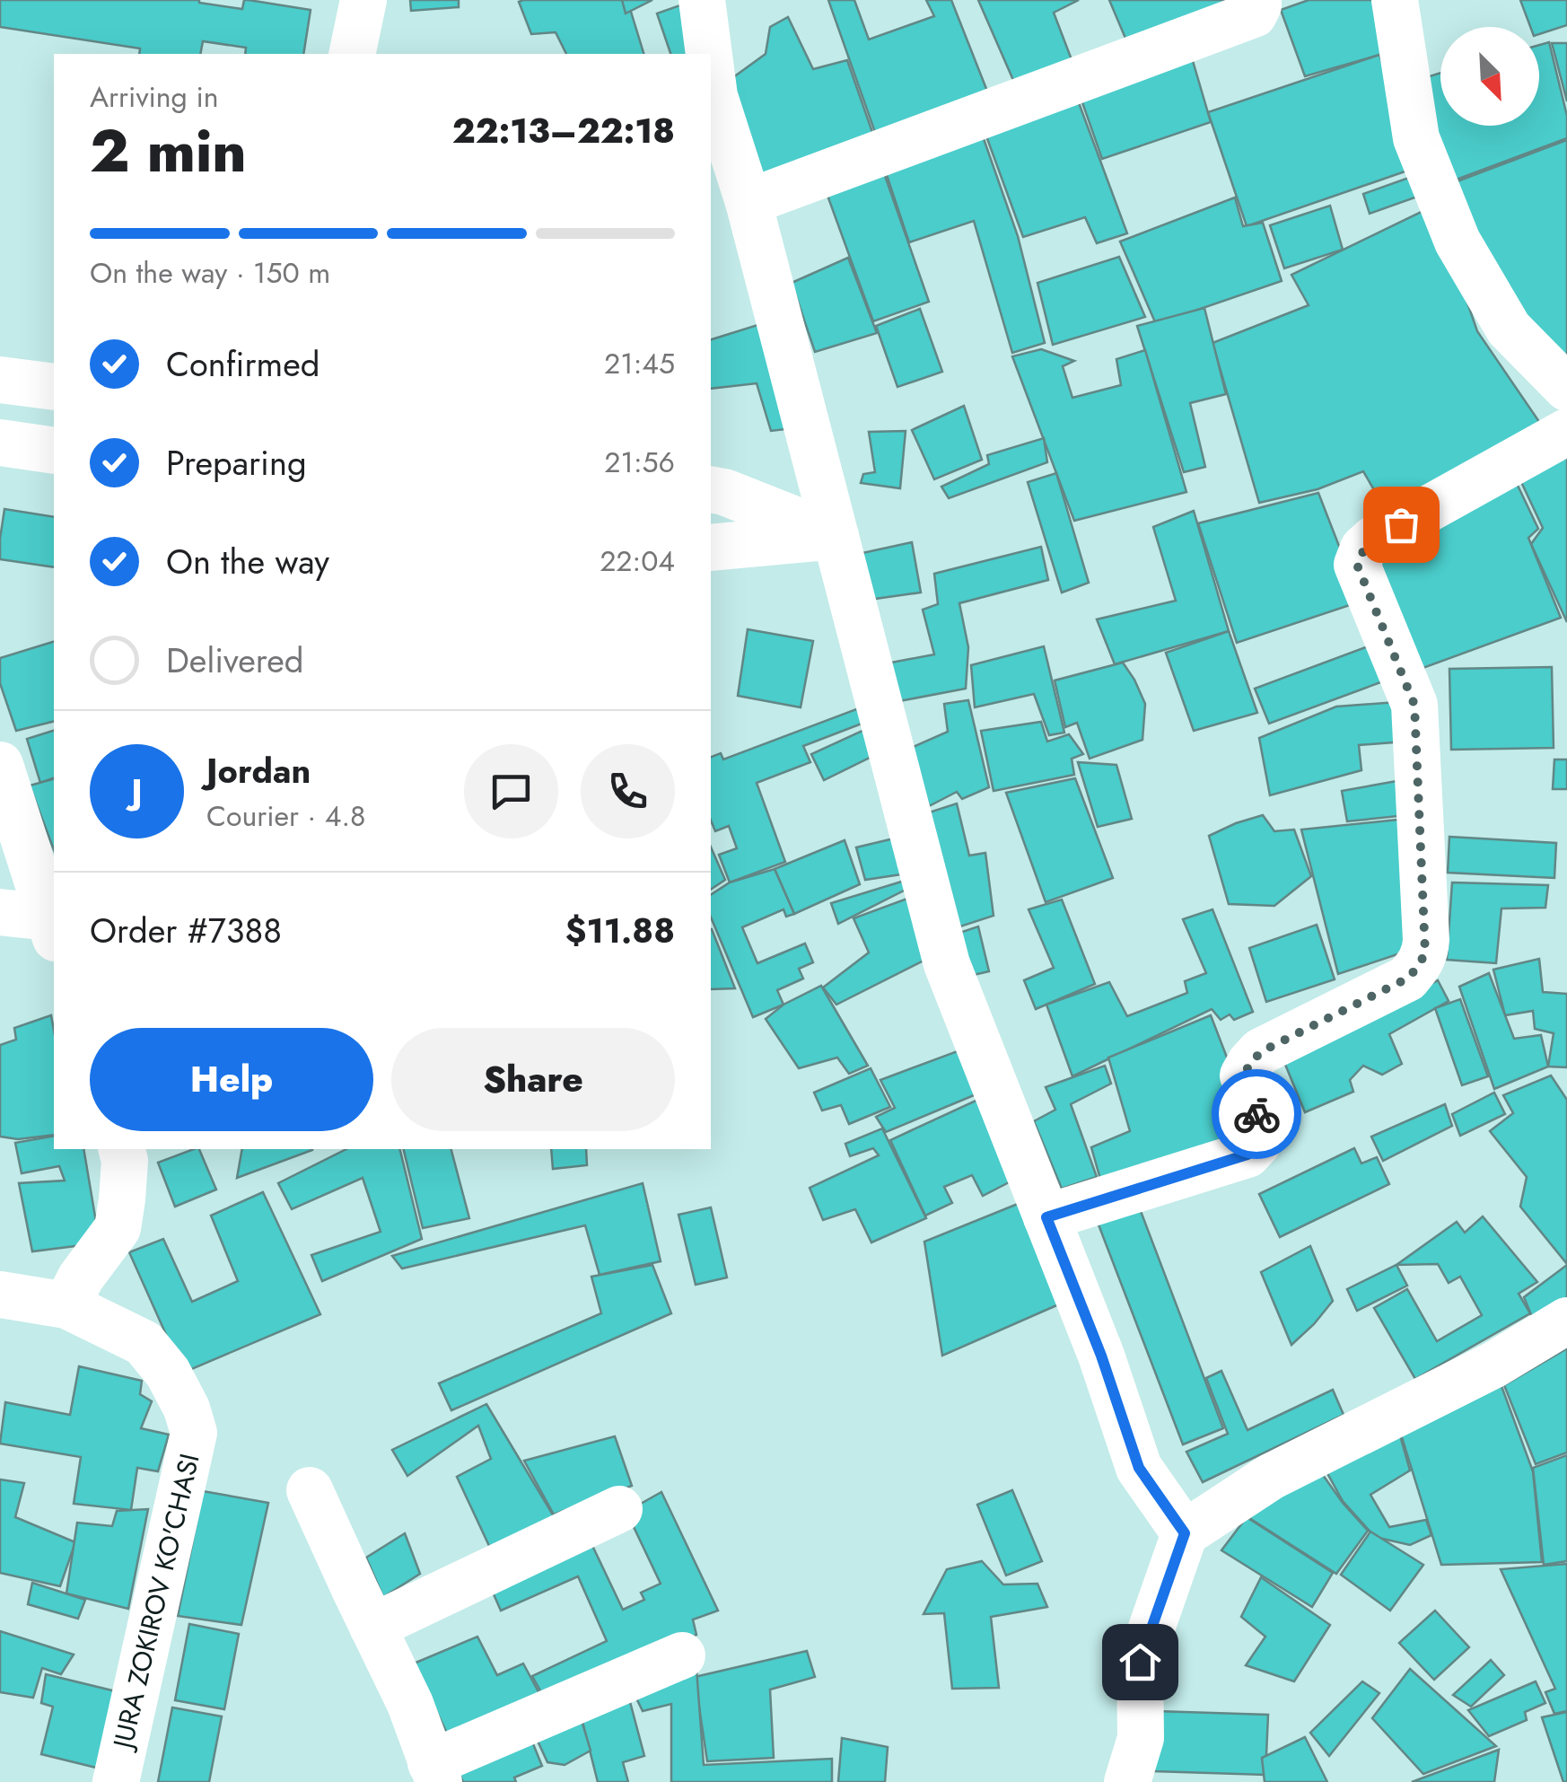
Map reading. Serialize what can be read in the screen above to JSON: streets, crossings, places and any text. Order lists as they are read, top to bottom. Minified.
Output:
{"streets":{"street":["JURA ZOKIROV KO'CHASI"]},"north":"bottom right","page":{"heading":["2 min","Arriving in","22:13–22:18"],"panel":["Jordan","Courier · 4.8","Order #7388","$11.88"],"bar":"On the way · 150 m","list":[["Confirmed","21:45"],["Preparing","21:56"],["On the way","22:04"],"Delivered"],"round":"J","buttons":["Help","Share"]}}
